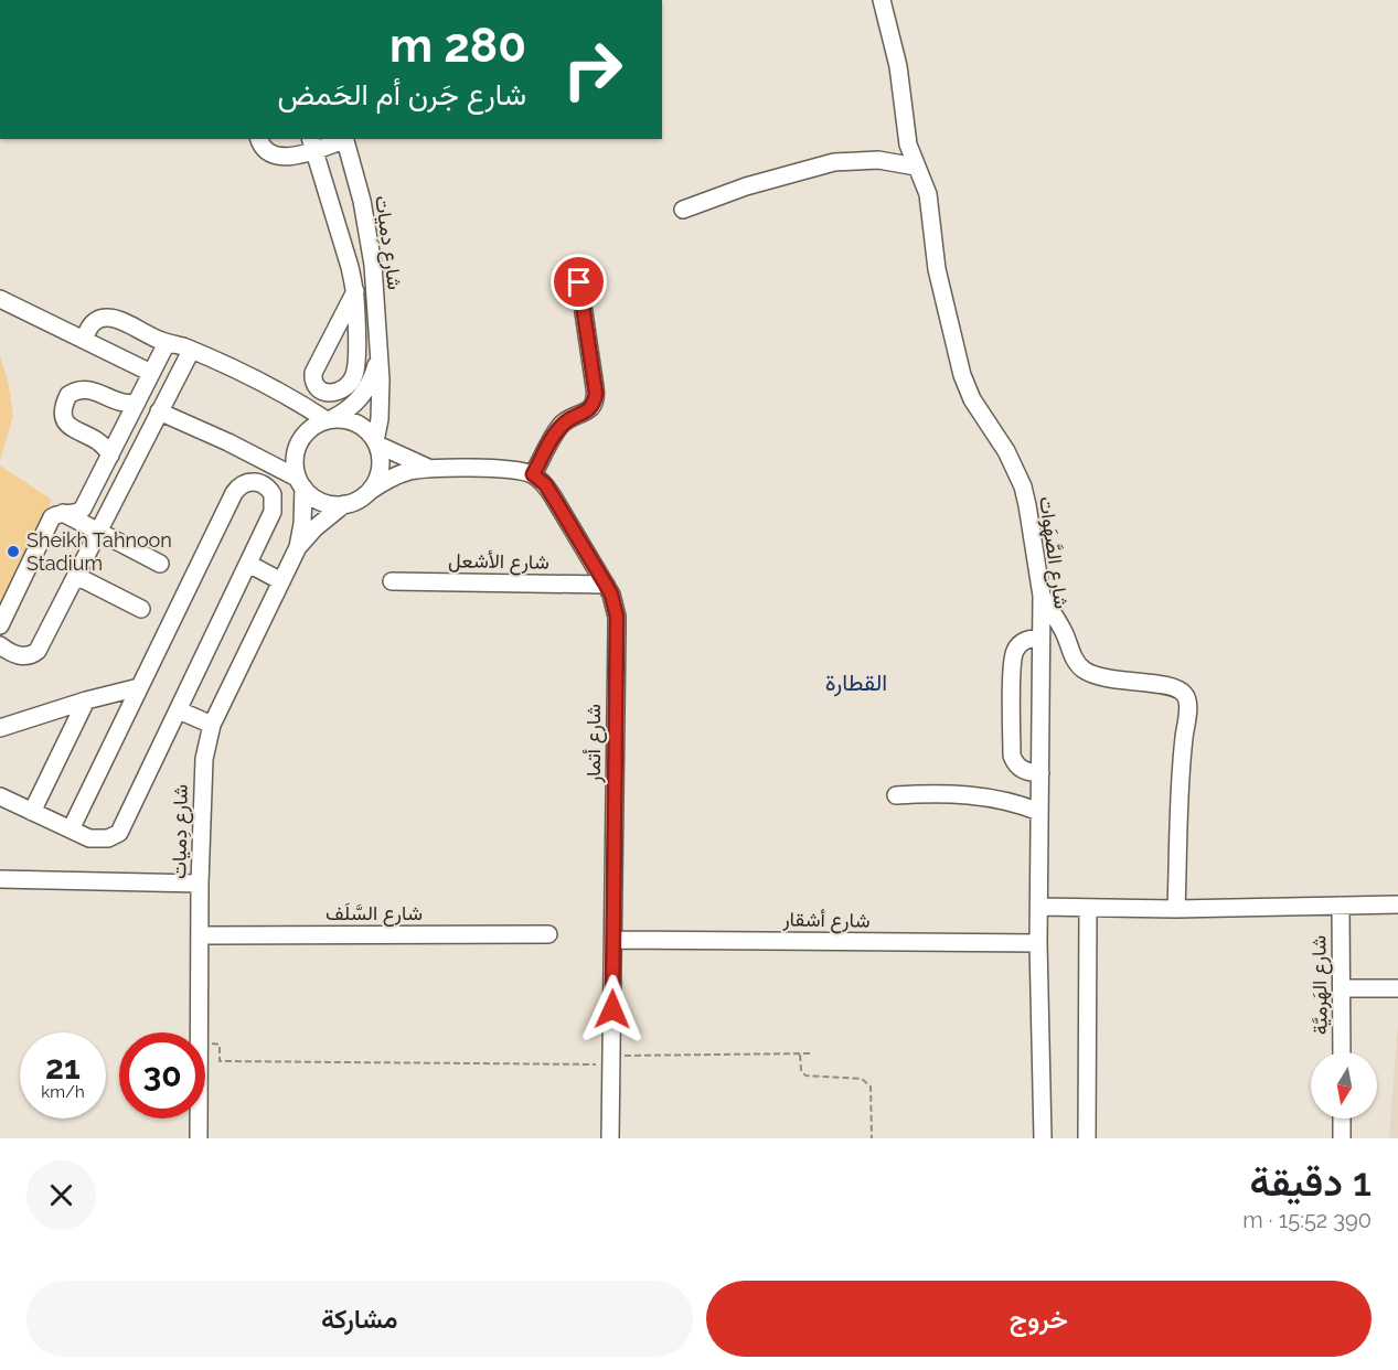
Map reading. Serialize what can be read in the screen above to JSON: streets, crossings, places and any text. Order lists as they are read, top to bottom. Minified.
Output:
{"streets":{"street":["شارع دِميات","شارع الصَّهَوات","شارع الأشعل","شارع أتمار","شارع السَّلَف","شارع أشقار","شارع الهَرميَّة"]},"crossings":[["شارع دِميات","شارع السَّلَف"],["شارع الصَّهَوات","شارع أشقار"],["شارع الأشعل","شارع أتمار"],["شارع أتمار","شارع أشقار"]],"districts":["القطارة"],"places":["Sheikh Tahnoon Stadium"],"north":"bottom","page":{"turn":["280 m","شارع جَرن أم الحَمض"],"speed":"21 km/h","limit":"30","heading":["1 دقيقة","390 m · 15:52"],"buttons":["خروج","مشاركة"]}}
